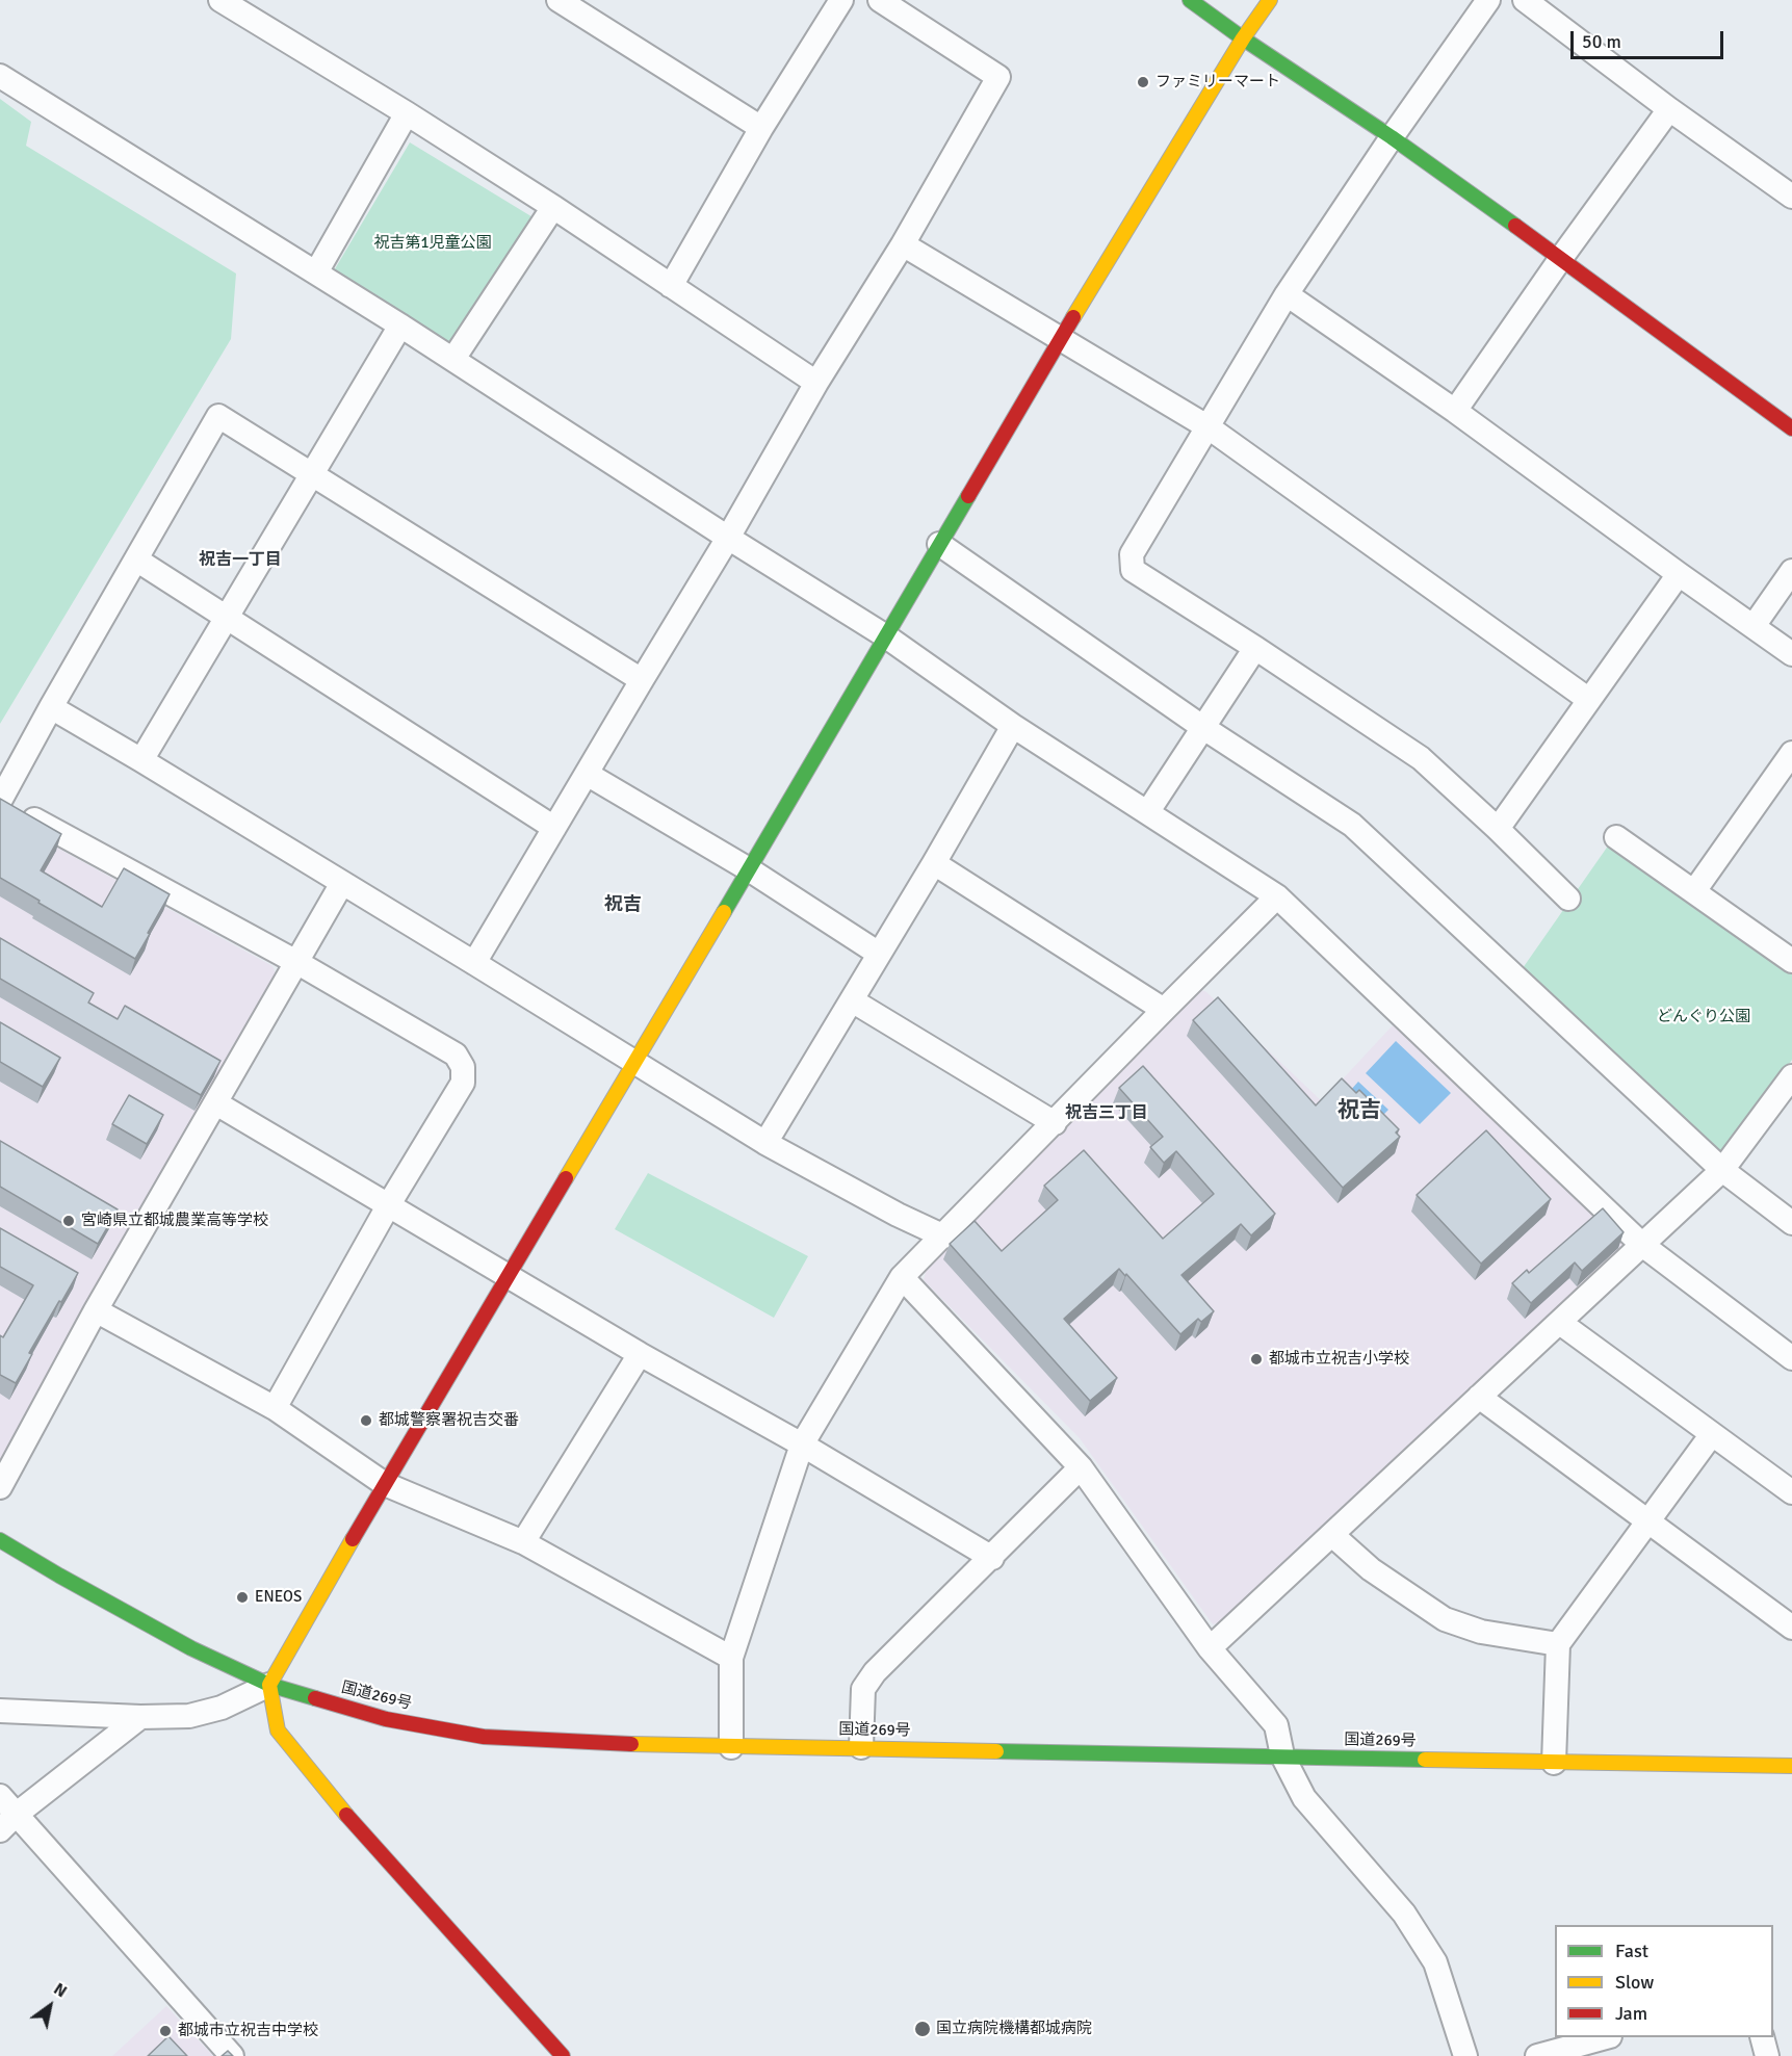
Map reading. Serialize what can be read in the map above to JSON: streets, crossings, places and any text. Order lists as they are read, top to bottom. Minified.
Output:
{"streets":{"main road":["国道269号"]},"districts":["祝吉一丁目","祝吉","祝吉","祝吉三丁目"],"parks":["祝吉第1児童公園","どんぐり公園"],"places":["ファミリーマート","宮崎県立都城農業高等学校","都城市立祝吉小学校","都城警察署祝吉交番","ENEOS","国立病院機構都城病院","都城市立祝吉中学校"],"legend":["Fast","Slow","Jam"],"scale_bar":"50 m","north":"top right"}
